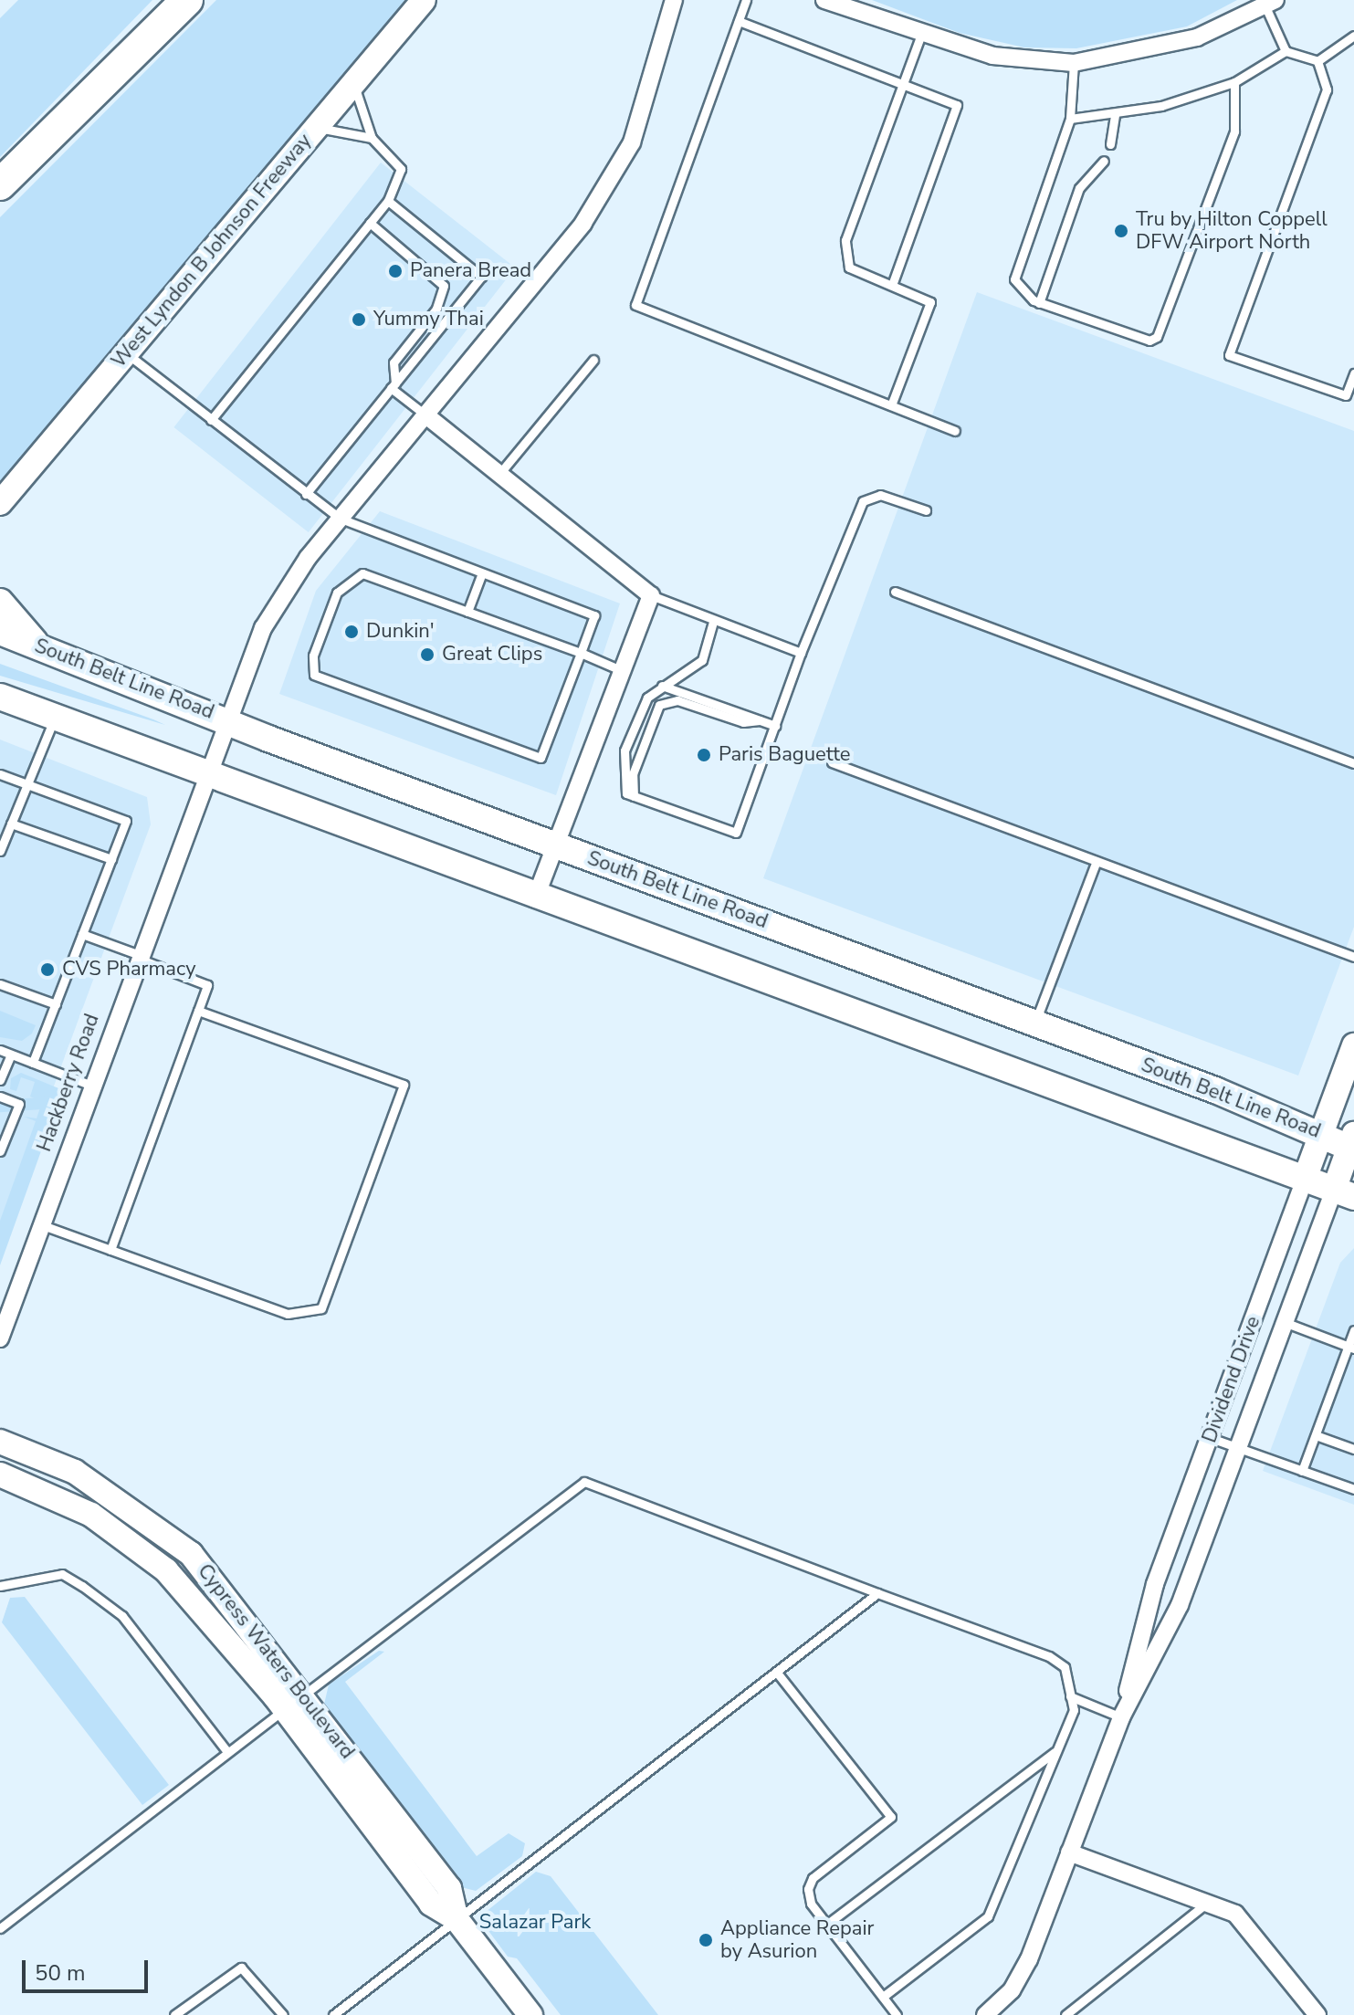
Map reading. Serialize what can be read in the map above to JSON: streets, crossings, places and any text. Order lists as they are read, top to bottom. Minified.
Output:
{"streets":{"main road":["South Belt Line Road"],"street":["West Lyndon B Johnson Freeway","Hackberry Road","Dividend Drive","Cypress Waters Boulevard"]},"crossings":[["South Belt Line Road","Hackberry Road"],["South Belt Line Road","Dividend Drive"]],"parks":["Salazar Park"],"places":["Tru by Hilton Coppell DFW Airport North","Panera Bread","Yummy Thai","Dunkin'","Great Clips","Paris Baguette","CVS Pharmacy","Appliance Repair by Asurion"],"scale_bar":"50 m"}
